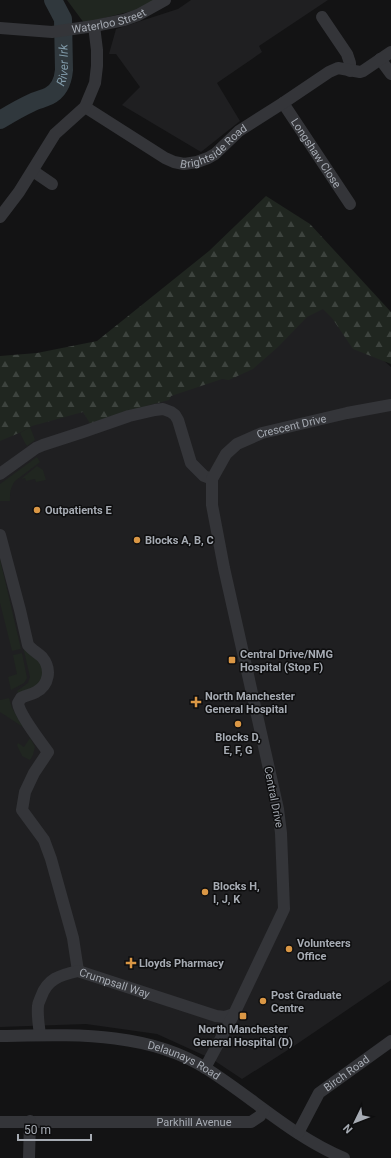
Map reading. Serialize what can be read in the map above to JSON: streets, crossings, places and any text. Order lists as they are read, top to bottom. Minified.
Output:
{"streets":{"street":["Waterloo Street","Brightside Road","Longshaw Close","Crescent Drive","Central Drive","Crumpsall Way","Delaunays Road","Birch Road","Parkhill Avenue"]},"crossings":[["Brightside Road","Longshaw Close"],["Crescent Drive","Central Drive"],["Central Drive","Crumpsall Way"],["Central Drive","Delaunays Road"],["Crumpsall Way","Delaunays Road"],["Delaunays Road","Birch Road"],["Delaunays Road","Parkhill Avenue"]],"water":["River Irk"],"places":{"other":["Outpatients E","Blocks A, B, C","Blocks D, E, F, G","Blocks H, I, J, K","Volunteers Office","Post Graduate Centre"],"transit":["Central Drive/NMG Hospital (Stop F)","North Manchester General Hospital (D)"],"health":["North Manchester General Hospital","Lloyds Pharmacy"]},"scale_bar":"50 m","north":"bottom left"}
